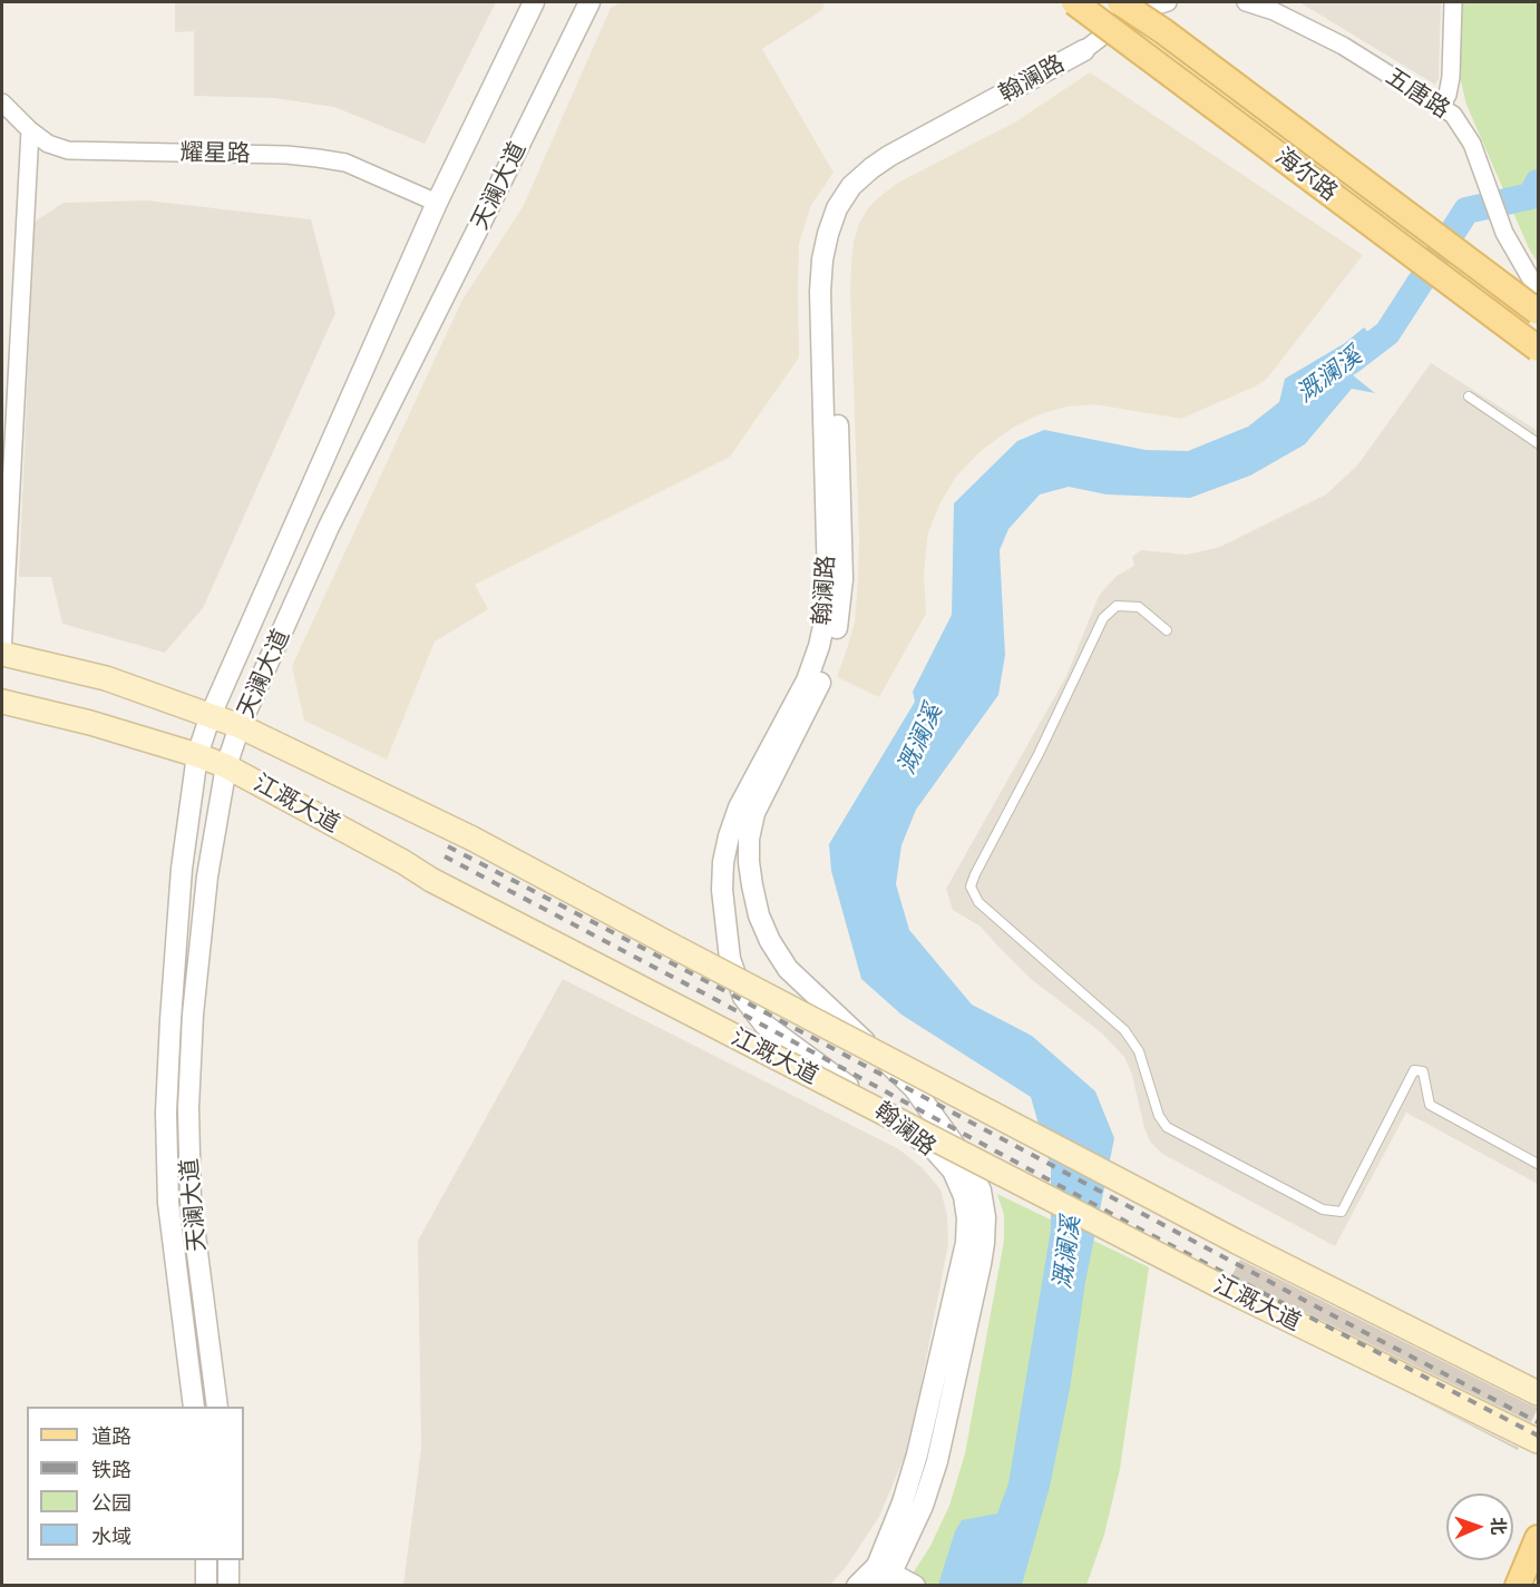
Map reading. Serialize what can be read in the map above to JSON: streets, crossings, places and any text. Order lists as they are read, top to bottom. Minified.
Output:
{"streets":{"main road":["海尔路","江溉大道"],"street":["翰澜路","五唐路","耀星路","天澜大道"]},"crossings":[["耀星路","天澜大道"],["天澜大道","江溉大道"]],"water":["溉澜溪"],"legend":["道路","铁路","公园","水域"],"north":"right"}
